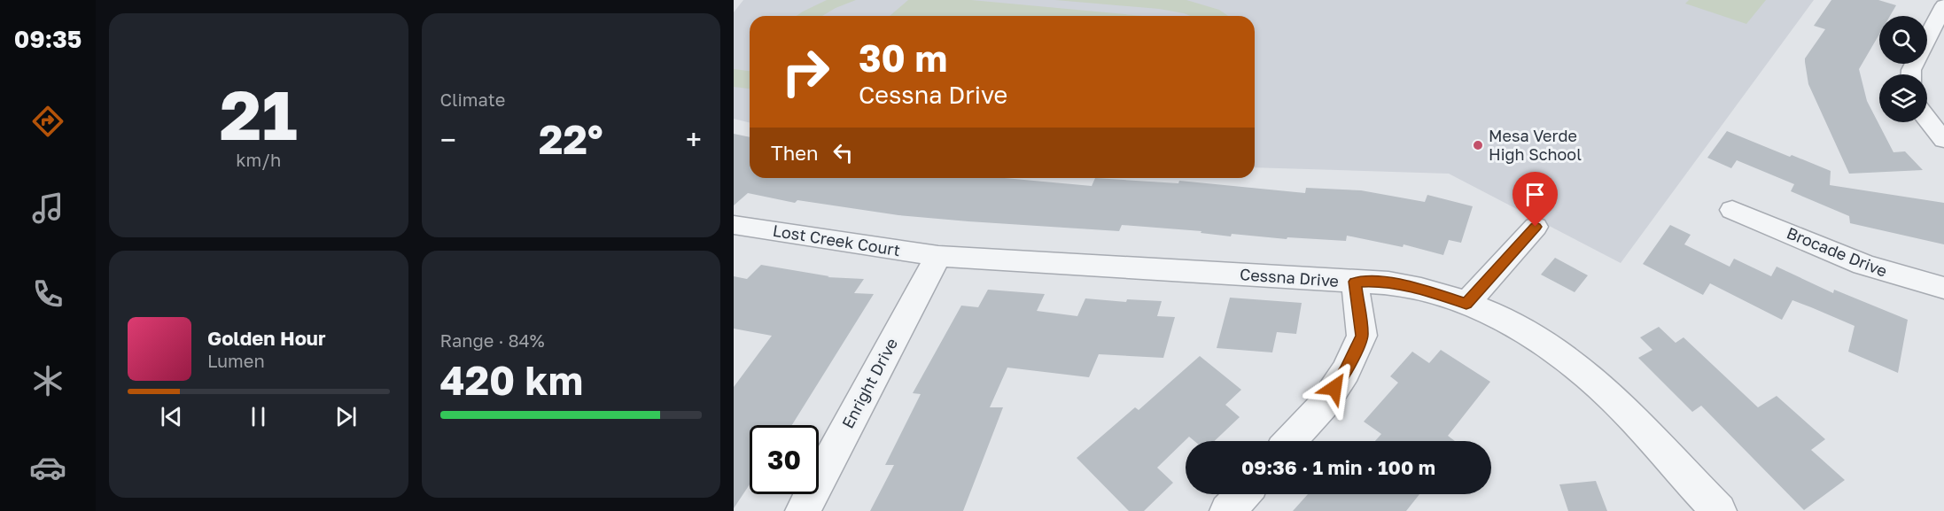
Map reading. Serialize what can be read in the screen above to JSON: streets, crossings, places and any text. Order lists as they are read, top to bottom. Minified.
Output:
{"streets":{"street":["Lost Creek Court","Brocade Drive","Cessna Drive","Enright Drive"]},"crossings":[["Lost Creek Court","Cessna Drive"],["Lost Creek Court","Enright Drive"],["Cessna Drive","Enright Drive"]],"places":["Mesa Verde High School"],"page":{"tabs":"09:35","tile":[["21","km/h"],"Climate",["Range · 84%","420 km"]],"turn":["30 m","Cessna Drive"],"heat":["−","22°","+"],"then":"Then","song":["Golden Hour","Lumen"],"limit":"30","trip":"09:36 · 1 min · 100 m"}}
